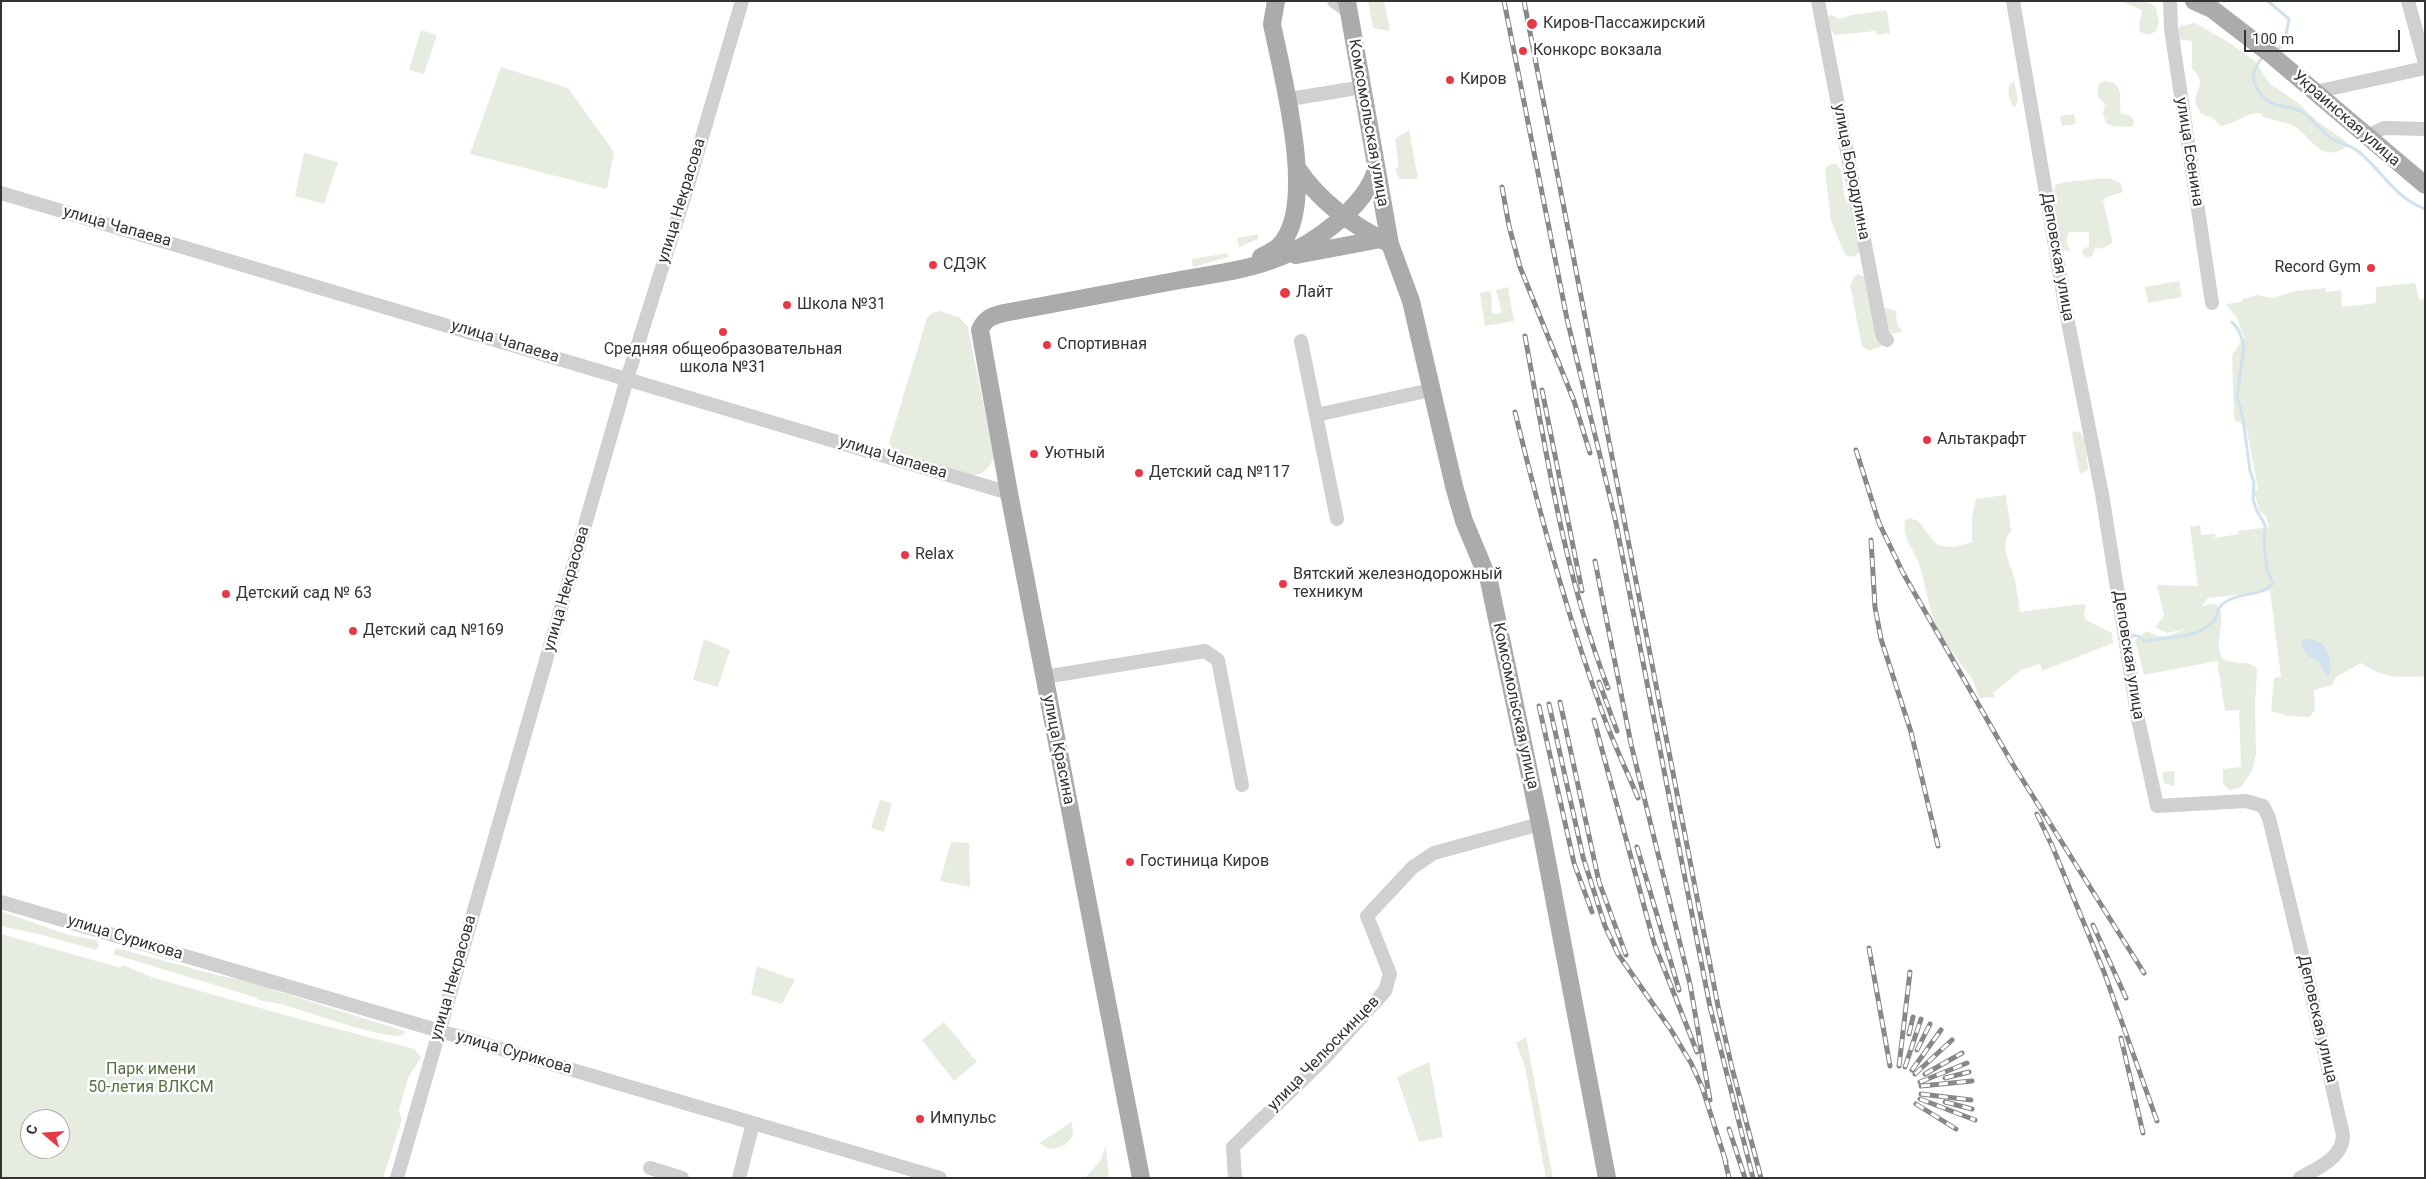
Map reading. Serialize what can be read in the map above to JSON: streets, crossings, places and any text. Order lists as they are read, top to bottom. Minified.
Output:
{"streets":{"main road":["Украинская улица","Комсомольская улица","улица Красина"],"street":["улица Есенина","улица Бородулина","улица Некрасова","улица Чапаева","Деповская улица","улица Сурикова","улица Челюскинцев"]},"crossings":[["Комсомольская улица","улица Красина"],["Комсомольская улица","улица Челюскинцев"],["улица Некрасова","улица Чапаева"],["улица Некрасова","улица Сурикова"],["улица Чапаева","улица Красина"]],"parks":["Парк имени 50-летия ВЛКСМ"],"places":["Киров-Пассажирский","Конкорс вокзала","Киров","СДЭК","Record Gym","Лайт","Школа №31","Средняя общеобразовательная школа №31","Спортивная","Альтакрафт","Уютный","Детский сад №117","Relax","Вятский железнодорожный техникум","Детский сад № 63","Детский сад №169","Гостиница Киров","Импульс"],"scale_bar":"100 m","north":"left"}
